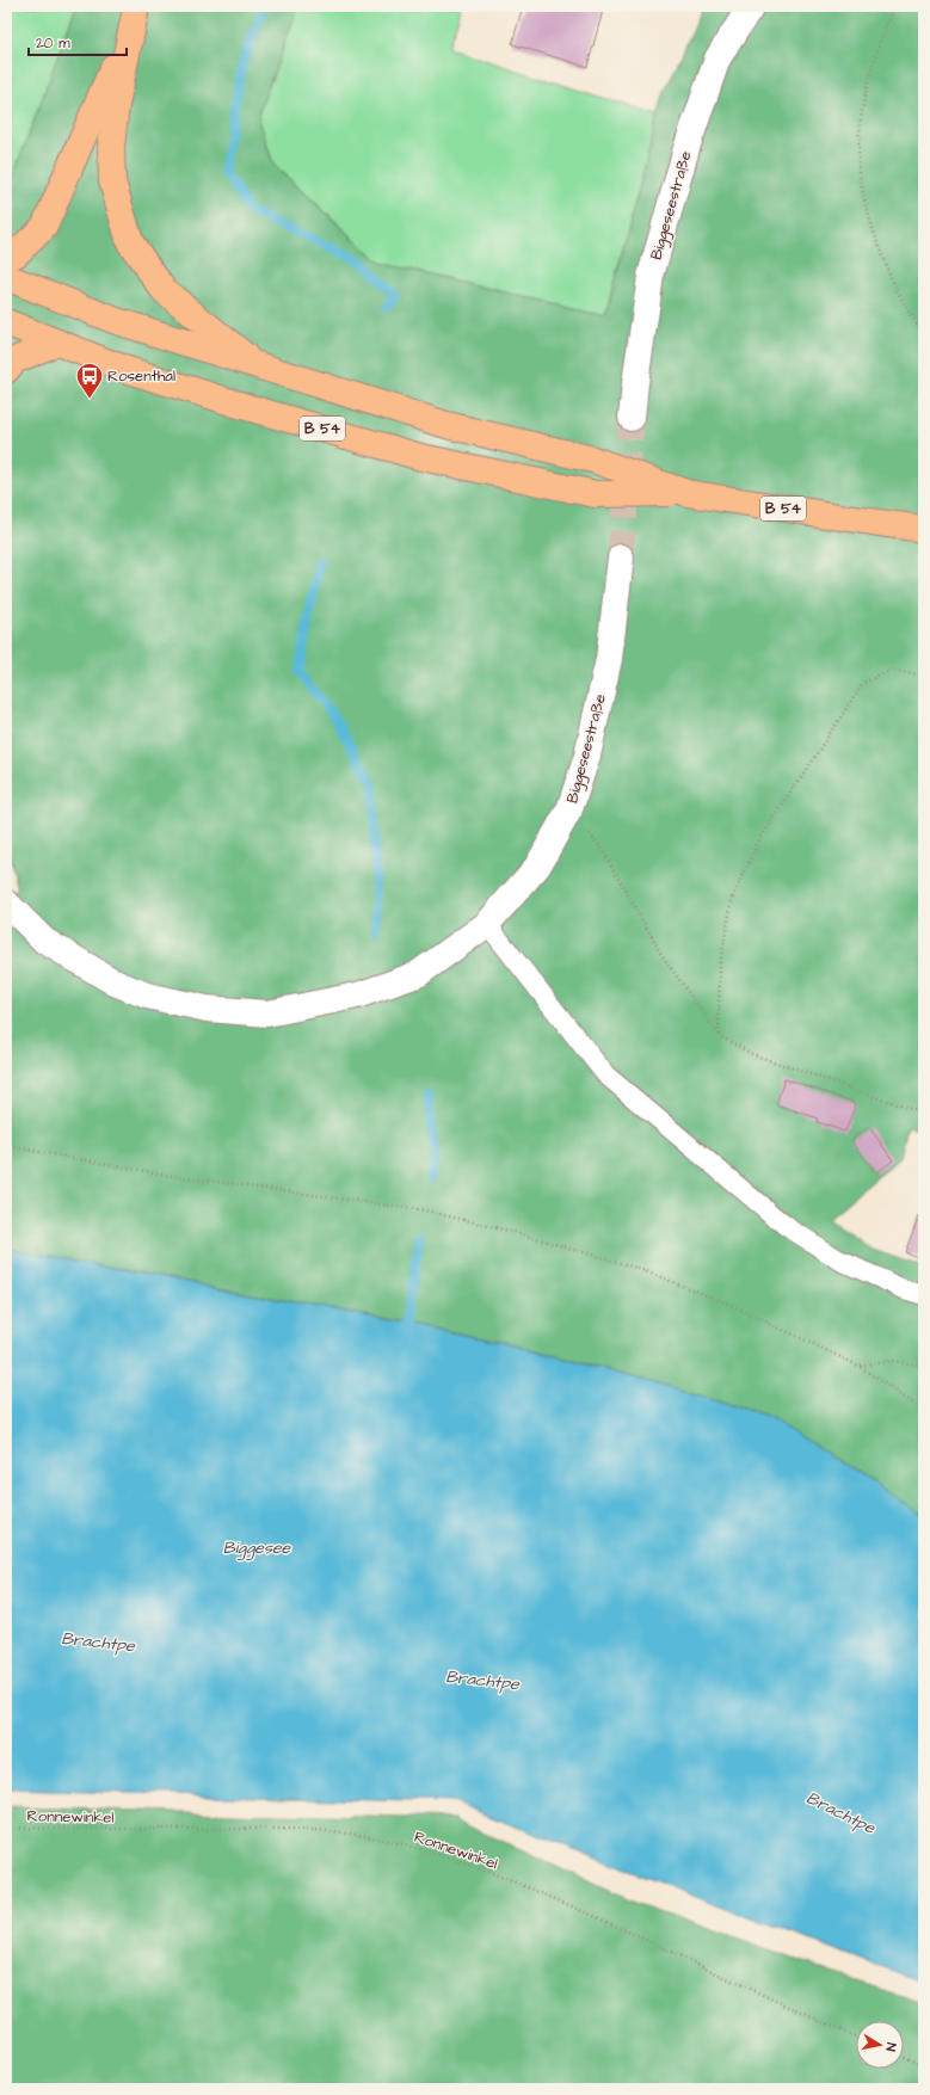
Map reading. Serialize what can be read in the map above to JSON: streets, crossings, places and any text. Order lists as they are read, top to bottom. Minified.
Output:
{"streets":{"main road":["B 54"],"street":["Biggeseestraße"],"path":["Ronnewinkel"]},"water":["Biggesee","Brachtpe"],"places":{"bus stop":["Rosenthal"]},"scale_bar":"20 m","north":"right"}
